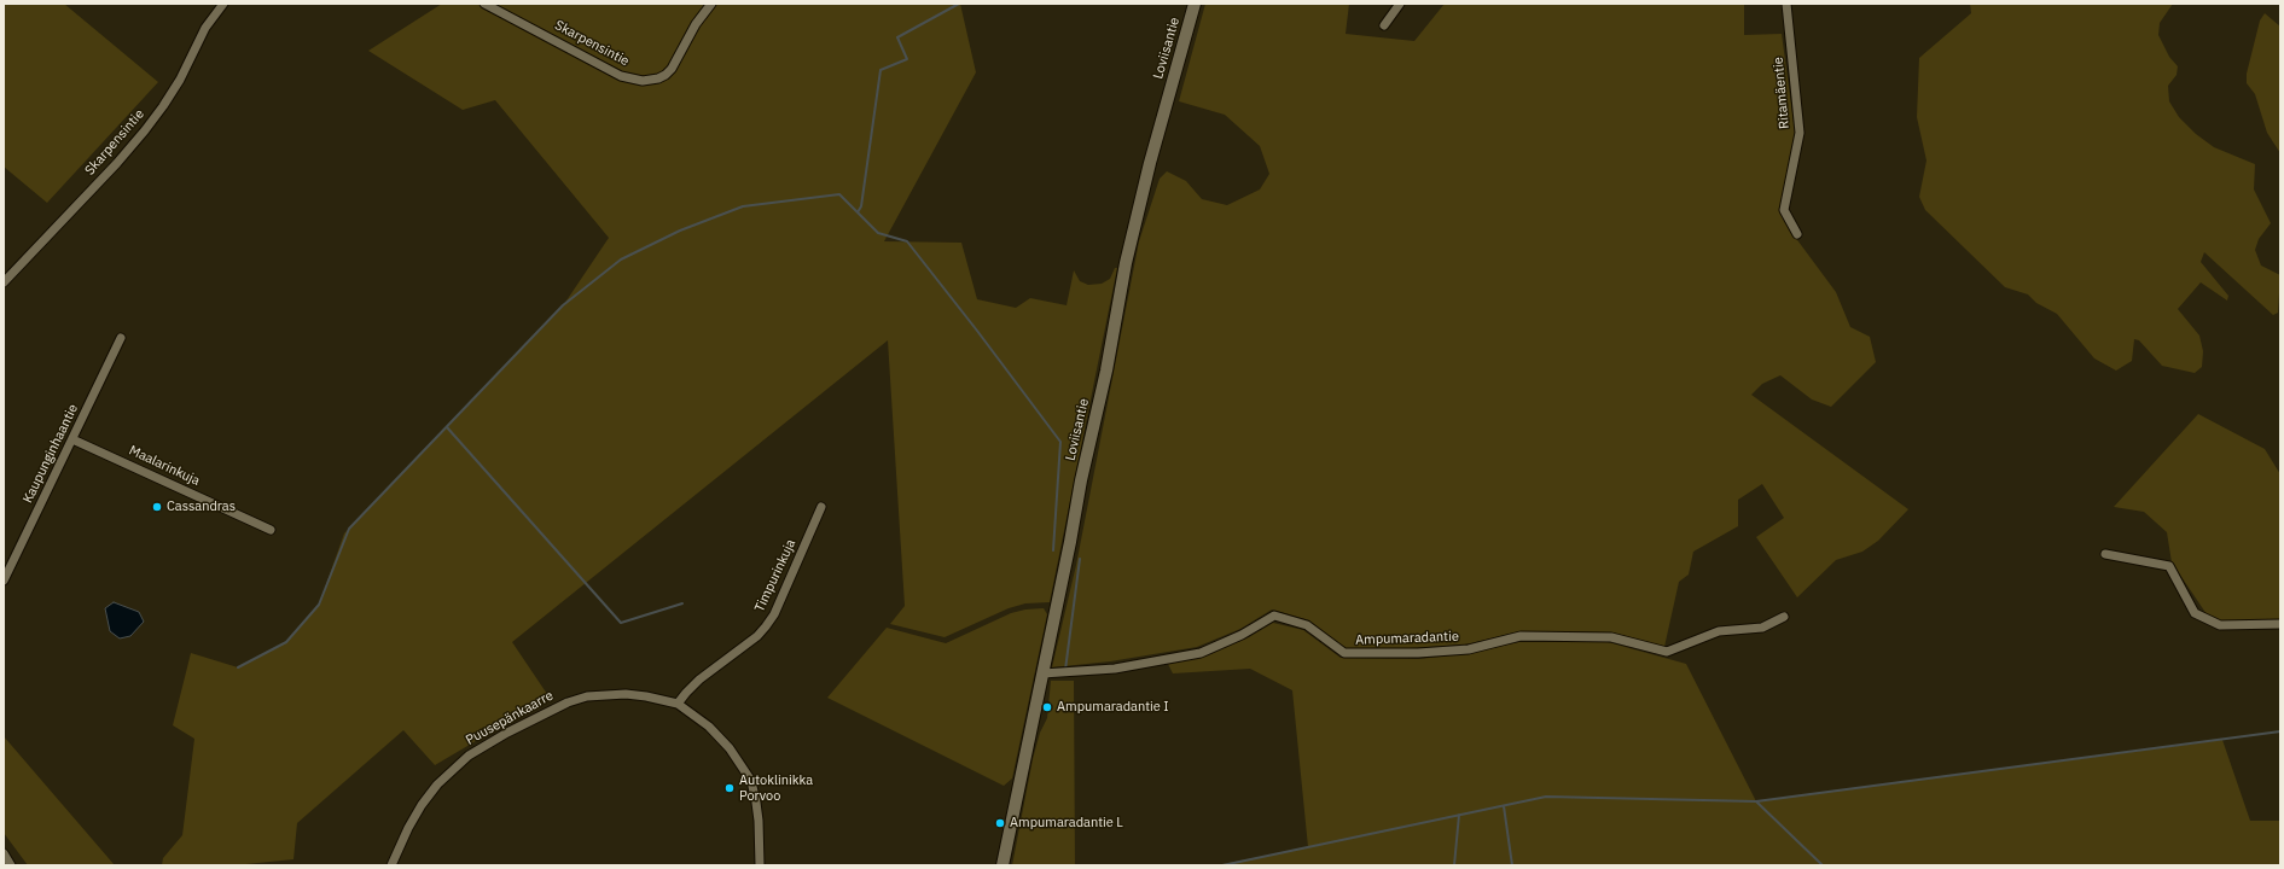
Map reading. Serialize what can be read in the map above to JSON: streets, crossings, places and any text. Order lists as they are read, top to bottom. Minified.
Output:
{"streets":{"main road":["Loviisantie"],"street":["Skarpensintie","Ritamäentie","Kaupunginhaantie","Maalarinkuja","Timpurinkuja","Ampumaradantie","Puusepänkaarre"]},"crossings":[["Loviisantie","Ampumaradantie"],["Kaupunginhaantie","Maalarinkuja"],["Timpurinkuja","Puusepänkaarre"]],"places":["Cassandras","Ampumaradantie I","Autoklinikka Porvoo","Ampumaradantie L"]}
